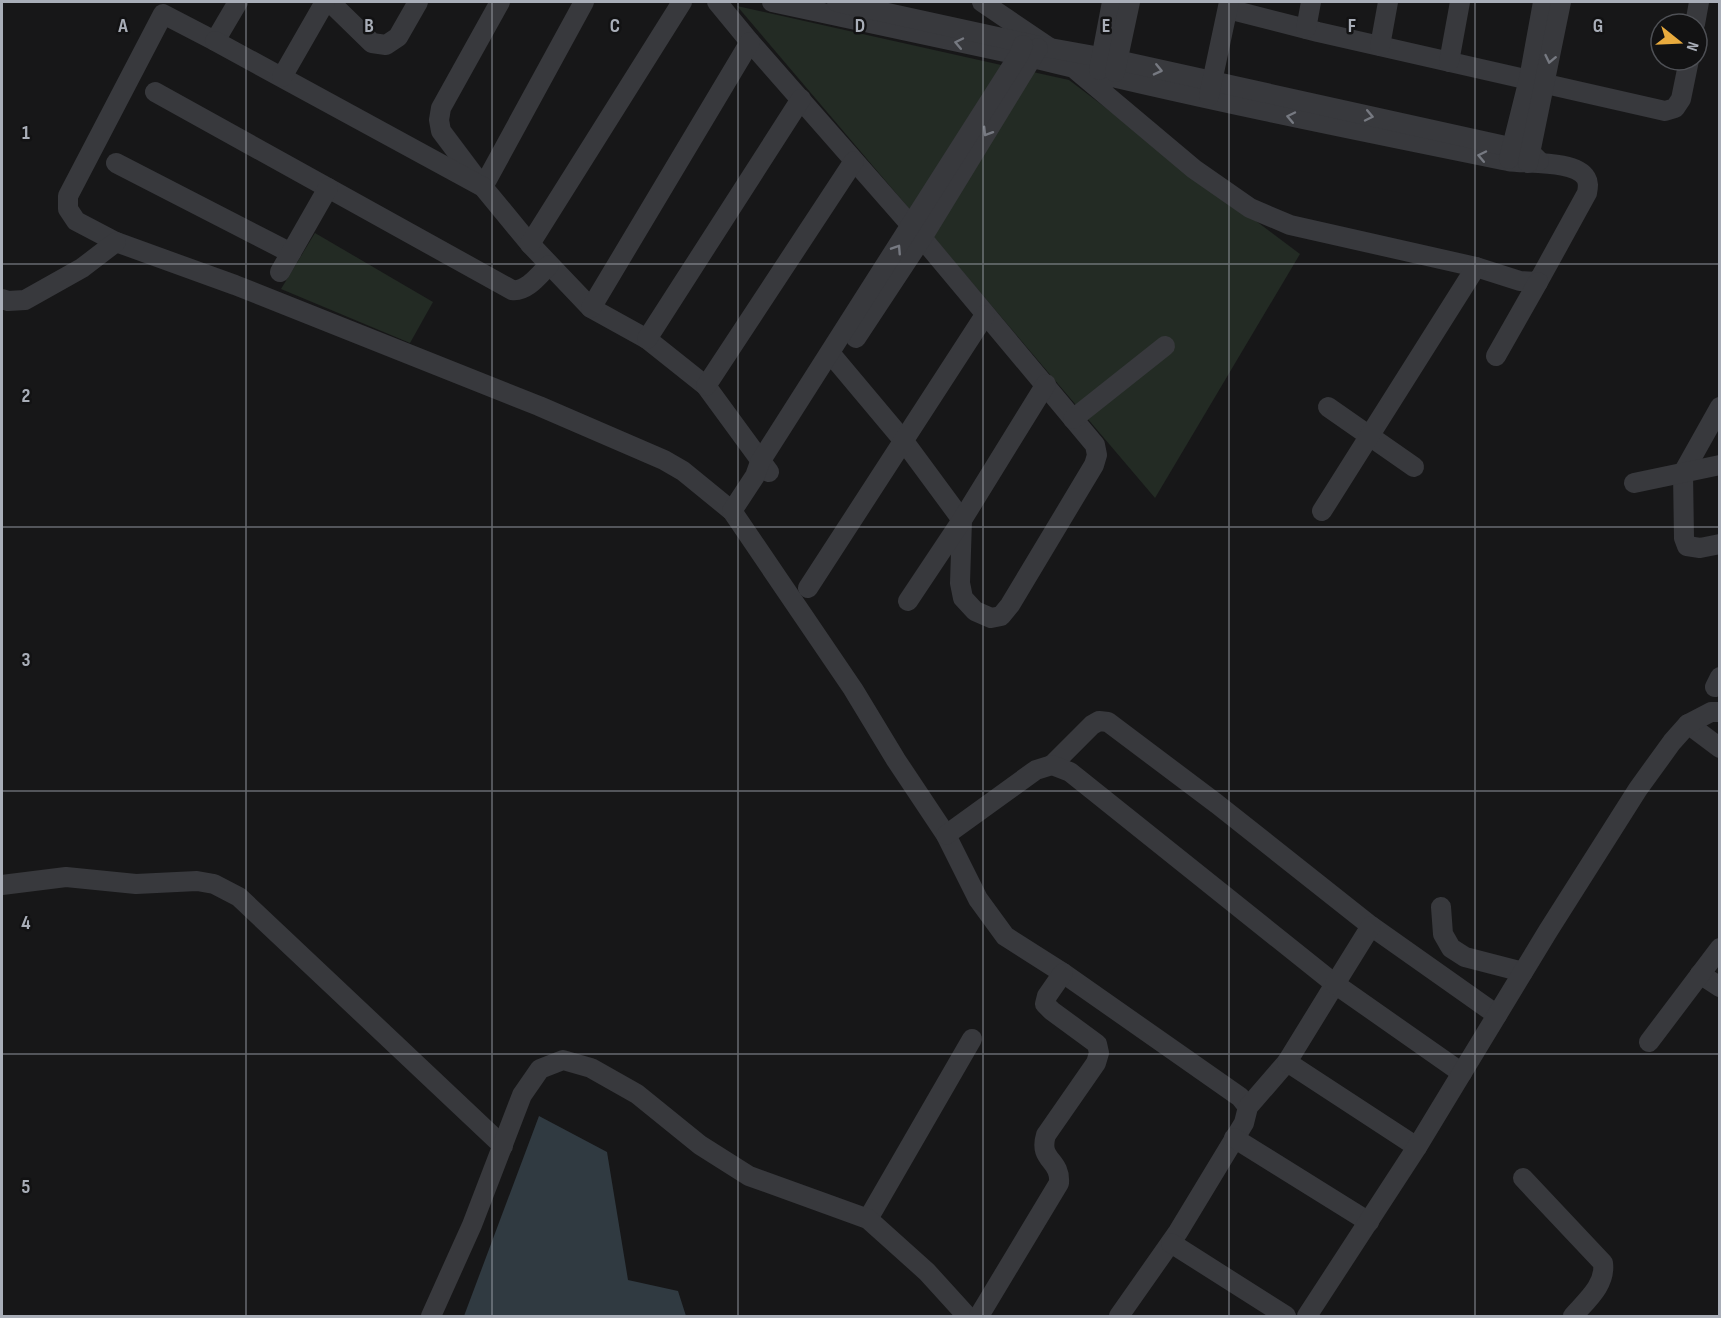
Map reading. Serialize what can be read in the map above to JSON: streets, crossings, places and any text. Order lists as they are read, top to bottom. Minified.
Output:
{"north":"right","grid":{"columns":["A","B","C","D","E","F","G"],"rows":["1","2","3","4","5"]}}
